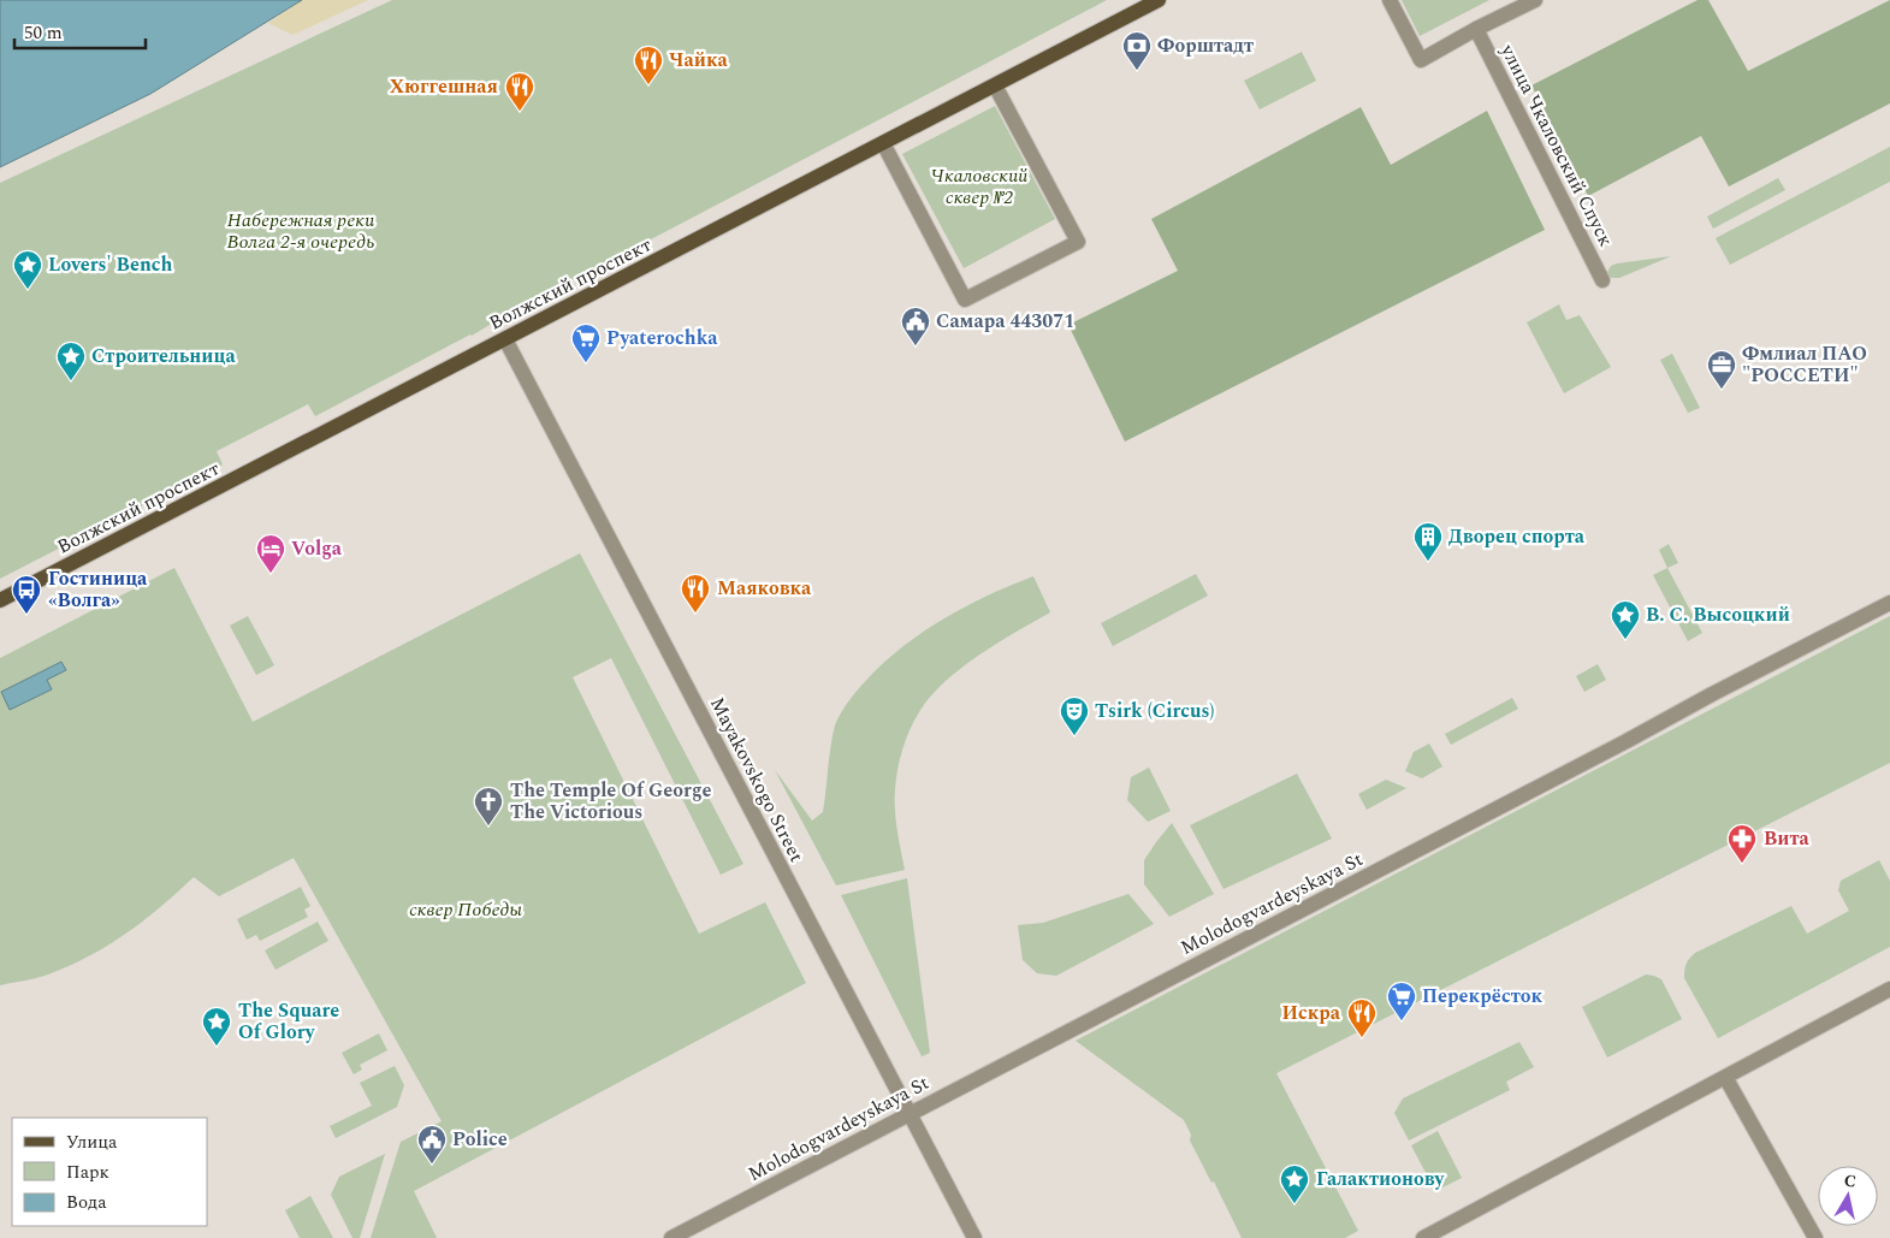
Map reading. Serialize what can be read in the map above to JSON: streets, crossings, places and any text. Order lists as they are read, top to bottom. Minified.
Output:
{"streets":{"main road":["Волжский проспект"],"street":["улица Чкаловский Спуск","Mayakovskogo Street","Molodogvardeyskaya St"]},"crossings":[["Волжский проспект","Mayakovskogo Street"],["Mayakovskogo Street","Molodogvardeyskaya St"]],"parks":["Чкаловский сквер №2","Набережная реки Волга 2-я очередь","сквер Победы"],"places":{"bank":["Форштадт"],"restaurant":["Чайка","Хюггешная","Маяковка","Искра"],"place":["Lovers' Bench","Строительница","В. С. Высоцкий","The Square Of Glory","Галактионову"],"public building":["Самара 443071","Police"],"supermarket":["Pyaterochka","Перекрёсток"],"office":["Фмлиал ПАО \"РОССЕТИ\""],"building":["Дворец спорта"],"hotel":["Volga"],"bus stop":["Гостиница «Волга»"],"theatre":["Tsirk (Circus)"],"church":["The Temple Of George The Victorious"],"pharmacy":["Вита"]},"legend":["Улица","Парк","Вода"],"scale_bar":"50 m","north":"top"}
